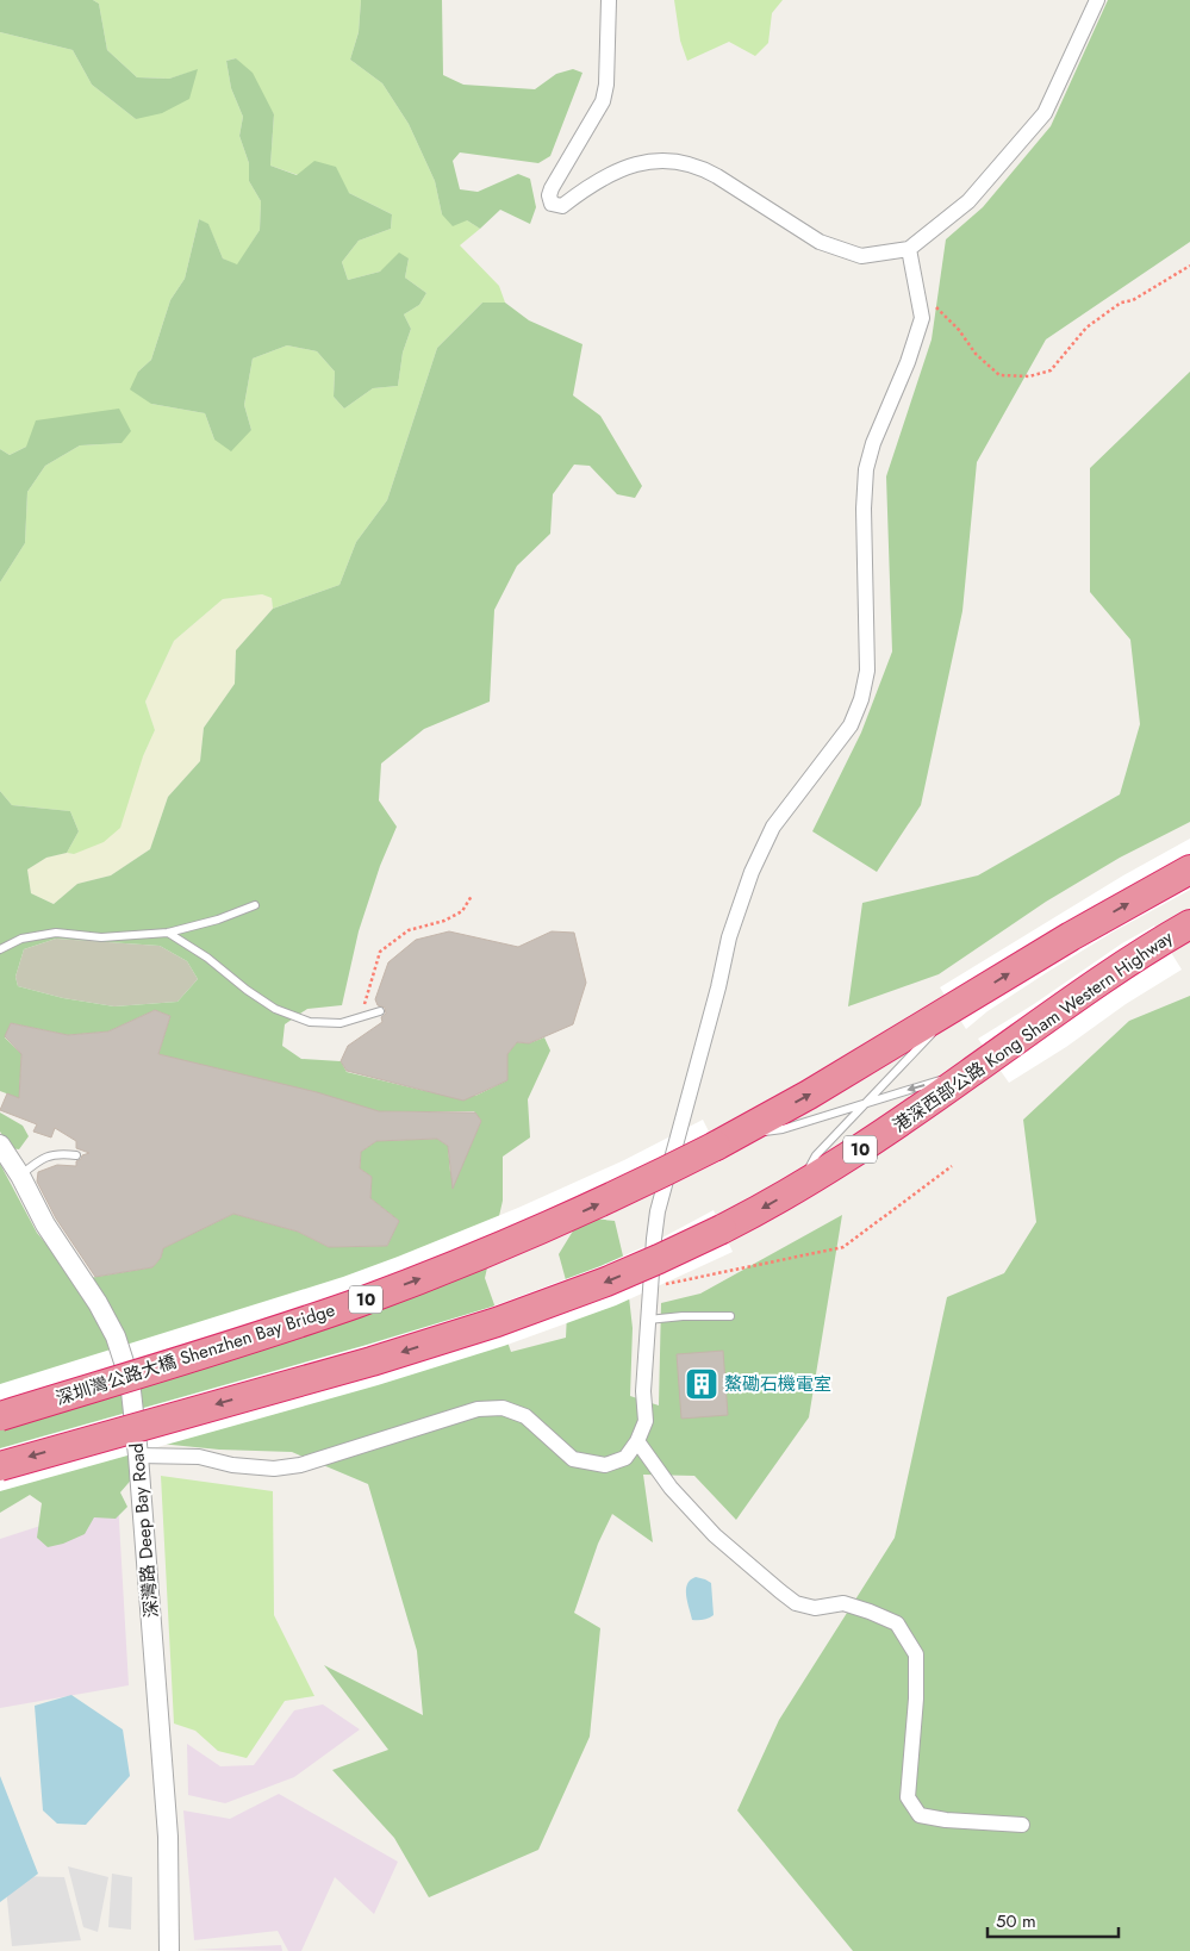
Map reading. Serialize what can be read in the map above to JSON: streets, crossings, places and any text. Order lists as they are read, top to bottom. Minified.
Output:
{"streets":{"highway":["港深西部公路 Kong Sham Western Highway","10","深圳灣公路大橋 Shenzhen Bay Bridge"],"street":["深灣路 Deep Bay Road"]},"crossings":[["10","深圳灣公路大橋 Shenzhen Bay Bridge"]],"one_way":["港深西部公路 Kong Sham Western Highway","深圳灣公路大橋 Shenzhen Bay Bridge"],"places":{"building":["鰲磡石機電室"]},"scale_bar":"50 m"}
